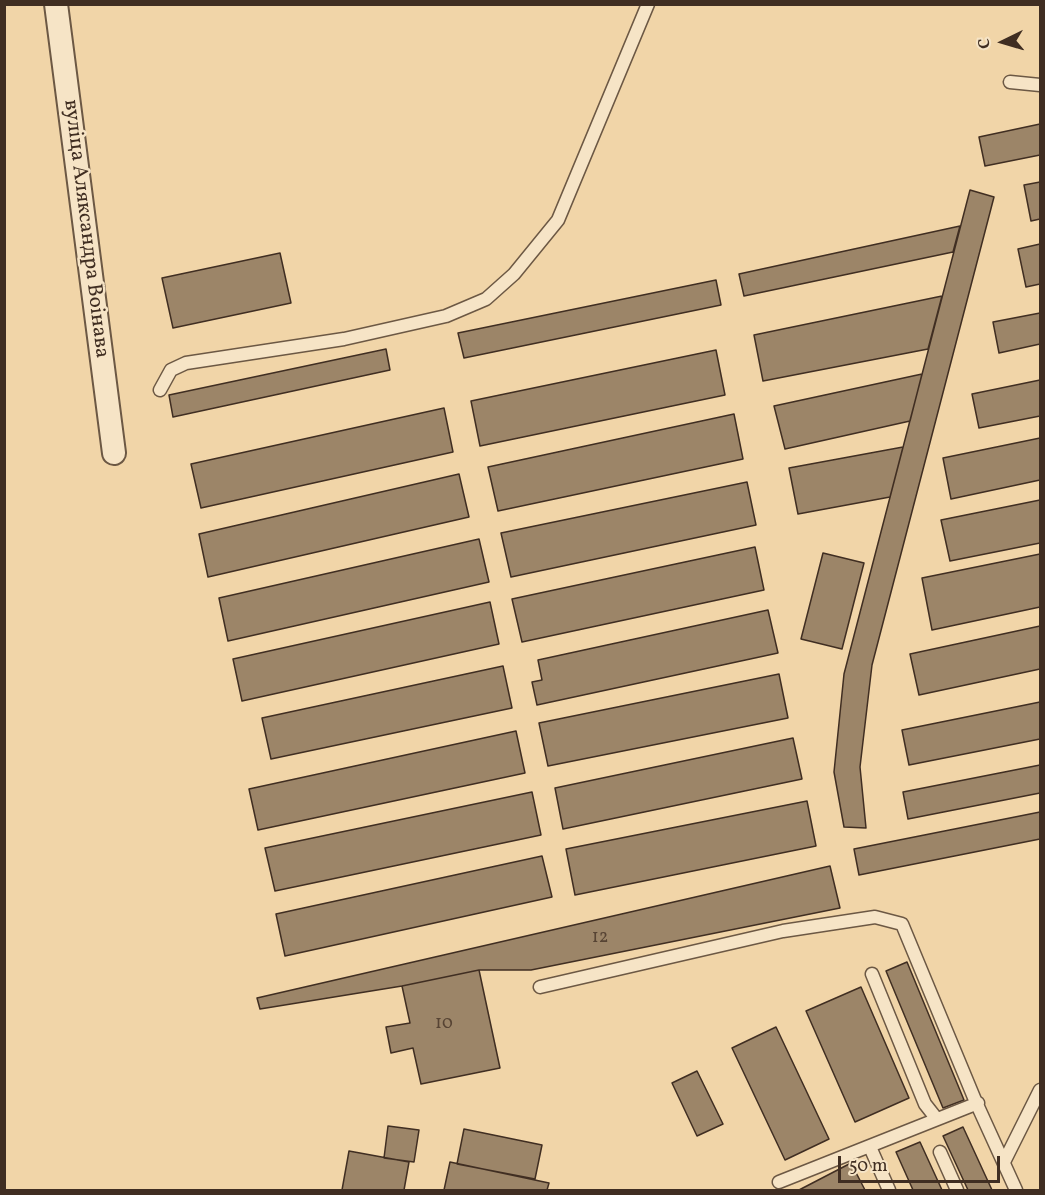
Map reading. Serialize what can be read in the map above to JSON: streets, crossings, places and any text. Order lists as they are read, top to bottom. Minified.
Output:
{"streets":{"street":["вуліца Аляксандра Воінава"]},"house_numbers":["12","10"],"scale_bar":"50 m","north":"left"}
